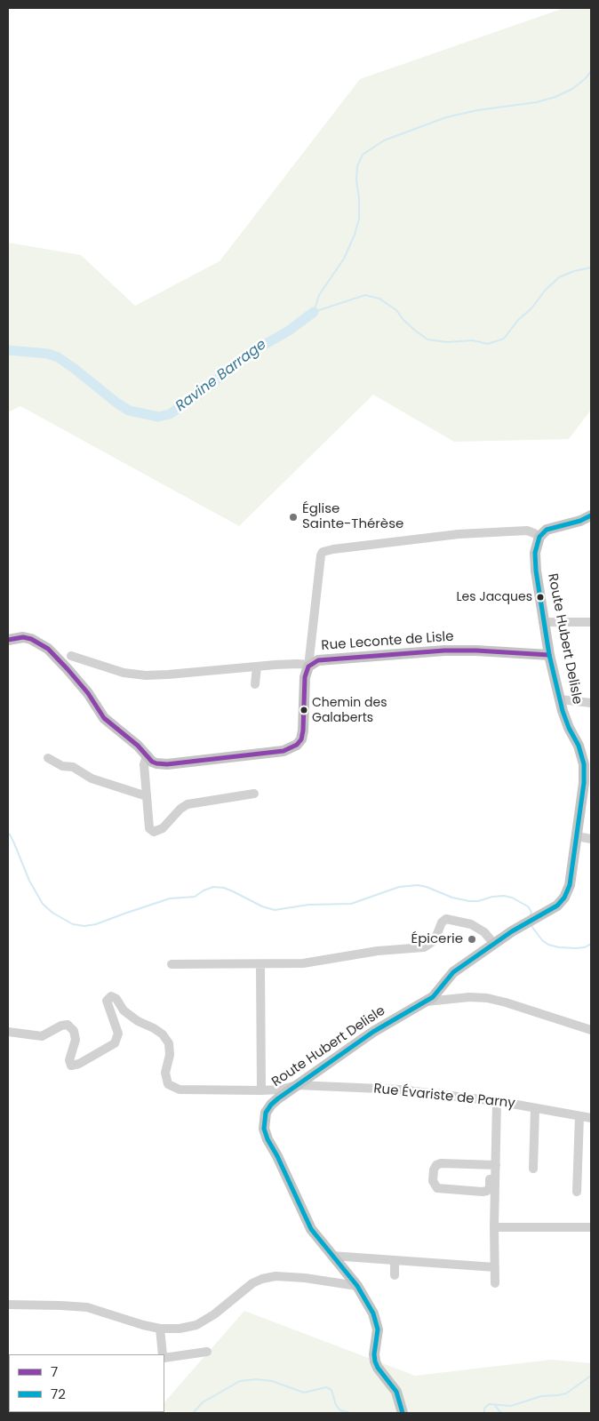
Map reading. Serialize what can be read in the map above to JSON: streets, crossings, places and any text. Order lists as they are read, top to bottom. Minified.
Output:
{"streets":{"main road":["Route Hubert Delisle","Rue Leconte de Lisle"],"street":["Rue Évariste de Parny"]},"crossings":[["Route Hubert Delisle","Rue Leconte de Lisle"],["Route Hubert Delisle","Rue Évariste de Parny"]],"water":["Ravine Barrage"],"places":["Église Sainte-Thérèse","Les Jacques","Chemin des Galaberts","Épicerie"],"lines":["transit line 72","transit line 7"],"legend":["7","72"]}
